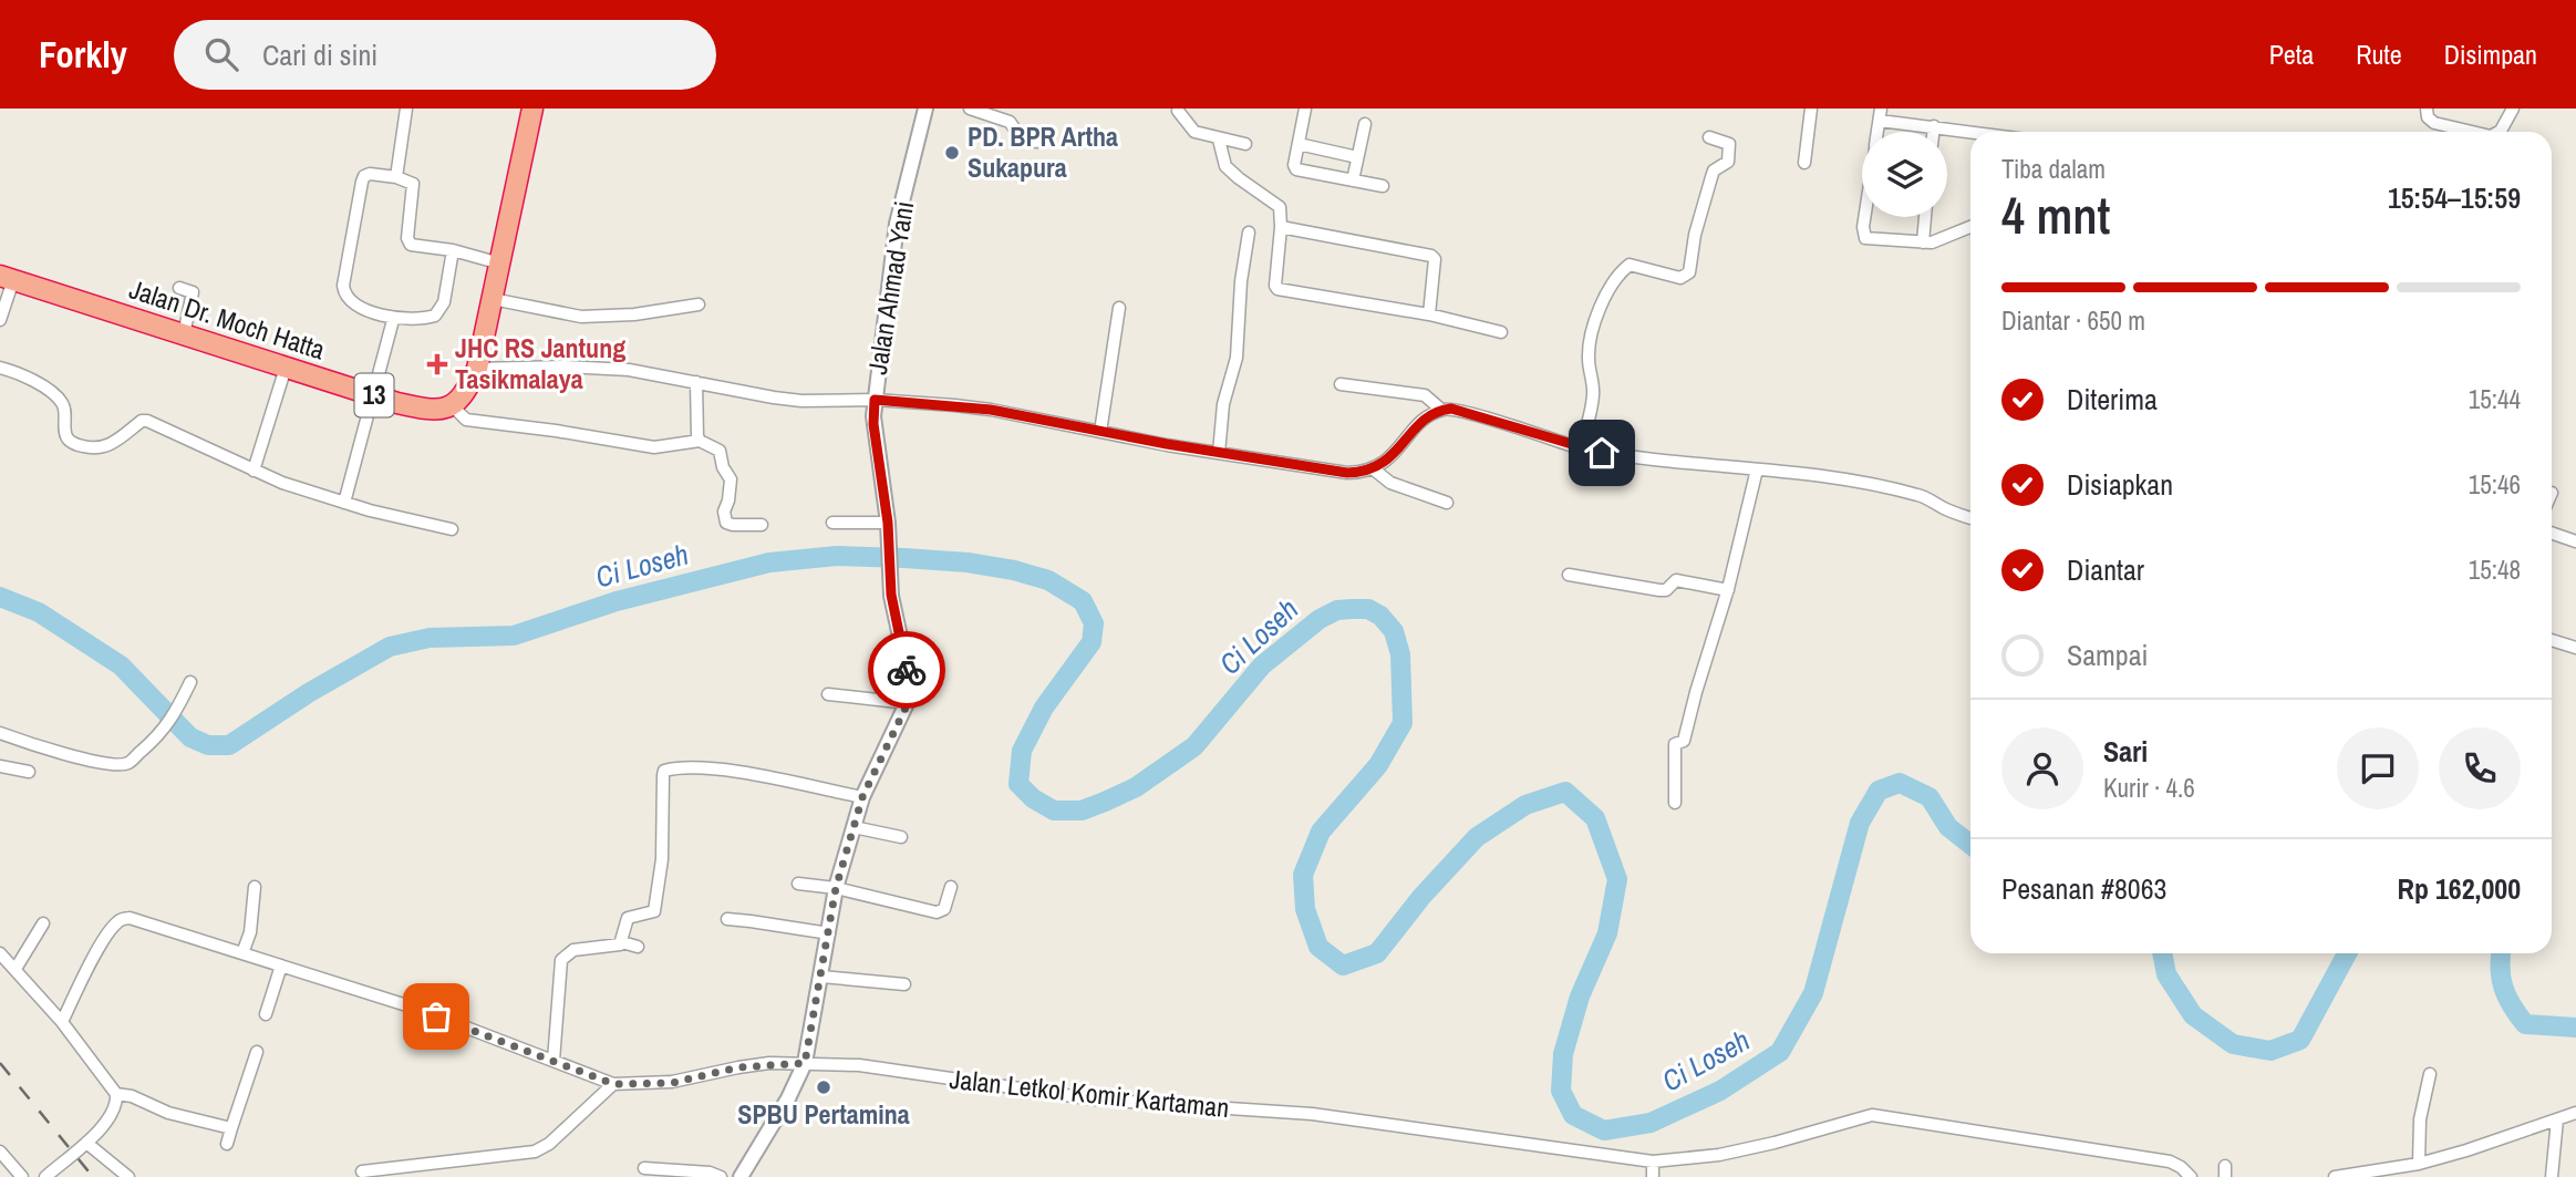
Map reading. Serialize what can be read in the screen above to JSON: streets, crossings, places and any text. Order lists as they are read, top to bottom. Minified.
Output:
{"streets":{"highway":["Jalan Dr. Moch Hatta","13"],"street":["Jalan Ahmad Yani","Jalan Letkol Komir Kartaman"]},"crossings":[["Jalan Ahmad Yani","Jalan Letkol Komir Kartaman"]],"water":["Ci Loseh"],"places":{"other":["PD. BPR Artha Sukapura","SPBU Pertamina"],"health":["JHC RS Jantung Tasikmalaya"]},"page":{"header":"Forkly","search":"Cari di sini","nav":["Peta","Rute","Disimpan"],"heading":["4 mnt","Tiba dalam","15:54–15:59"],"panel":["Sari","Kurir · 4.6","Pesanan #8063","Rp 162,000"],"bar":"Diantar · 650 m","list":[["Diterima","15:44"],["Disiapkan","15:46"],["Diantar","15:48"],"Sampai"]}}
